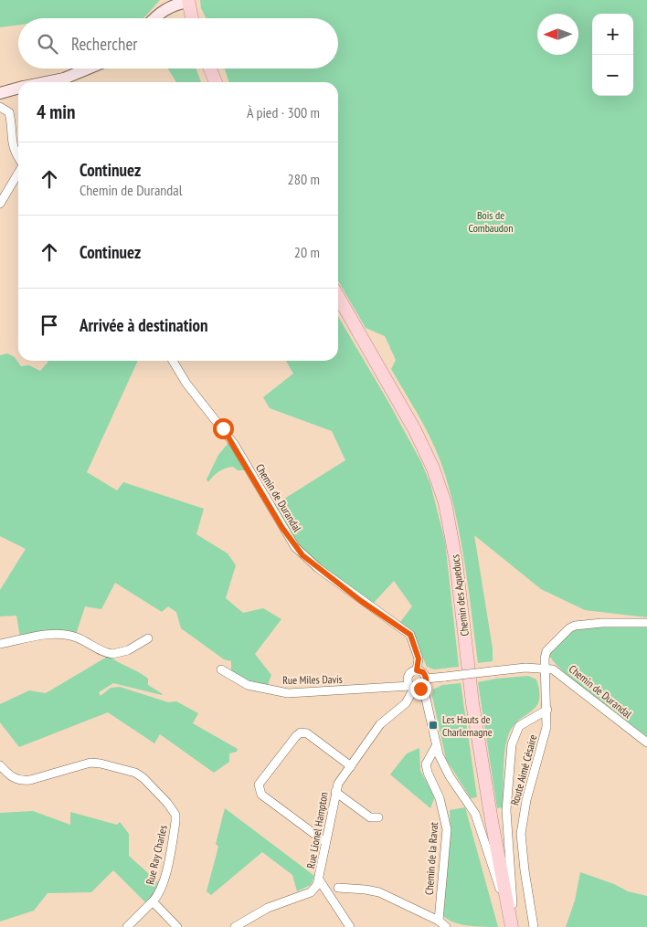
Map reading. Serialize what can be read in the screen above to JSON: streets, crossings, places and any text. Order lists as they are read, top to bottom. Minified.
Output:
{"streets":{"main road":["Chemin des Aqueducs"],"street":["Chemin de Durandal","Rue Miles Davis","Route Aimé Césaire","Rue Lionel Hampton","Rue Ray Charles","Chemin de la Ravat"]},"crossings":[["Chemin de Durandal","Rue Miles Davis"],["Chemin de Durandal","Route Aimé Césaire"],["Chemin de Durandal","Rue Lionel Hampton"],["Rue Miles Davis","Rue Lionel Hampton"]],"parks":["Bois de Combaudon"],"places":{"transit":["Les Hauts de Charlemagne"]},"north":"left","page":{"map_buttons":["+","−"],"search":"Rechercher","heading":["4 min","À pied · 300 m"],"list":[["Continuez","Chemin de Durandal","280 m"],["Continuez","20 m"],"Arrivée à destination"]}}
